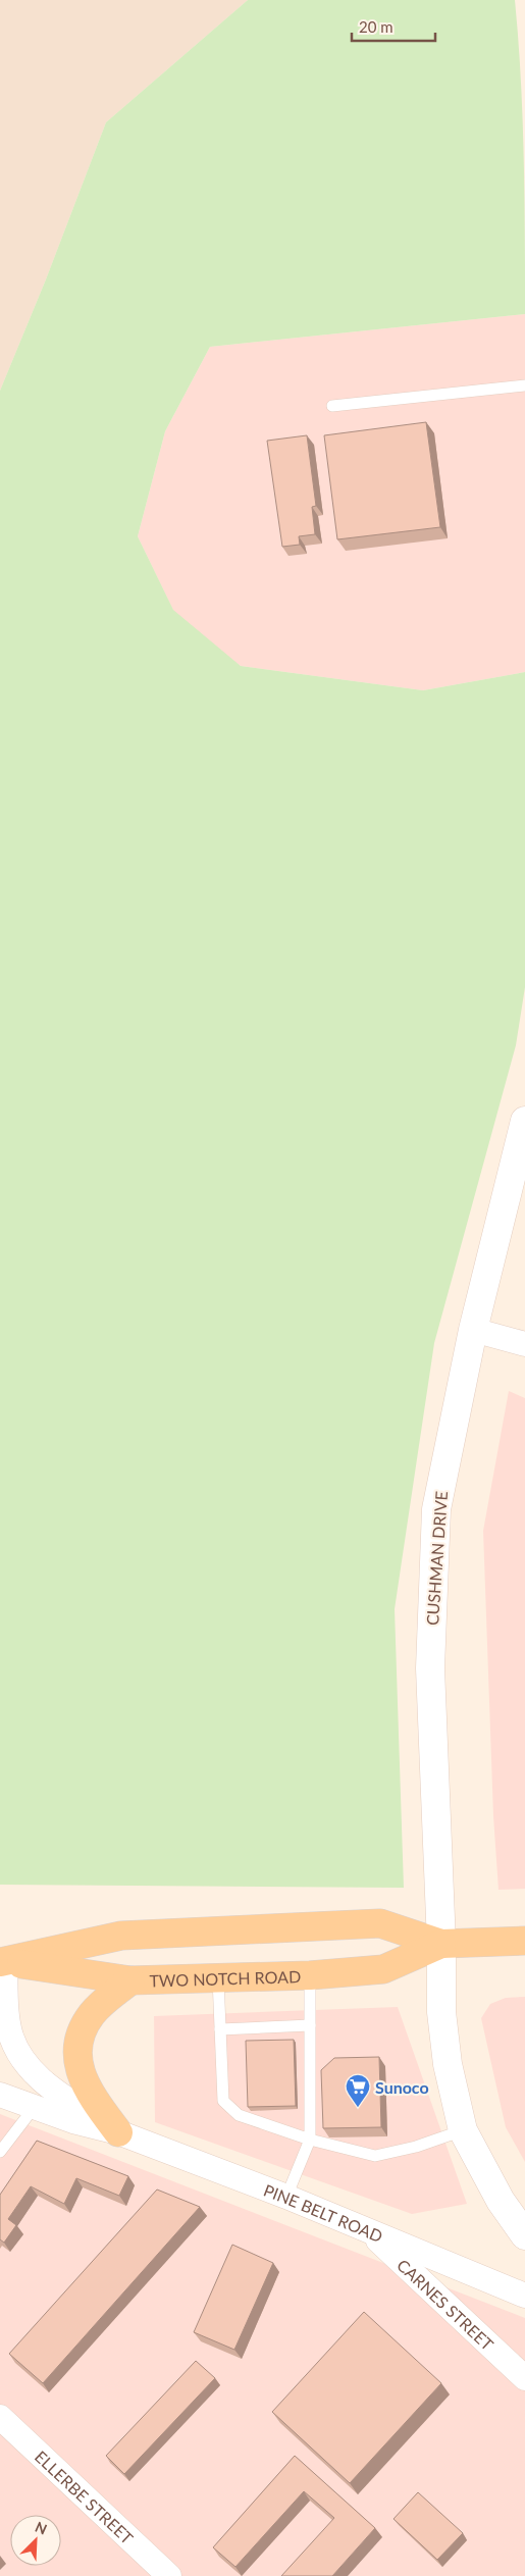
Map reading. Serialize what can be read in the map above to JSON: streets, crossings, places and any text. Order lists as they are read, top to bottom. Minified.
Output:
{"streets":{"main road":["TWO NOTCH ROAD"],"street":["CUSHMAN DRIVE","PINE BELT ROAD","CARNES STREET","ELLERBE STREET"]},"crossings":[["CUSHMAN DRIVE","TWO NOTCH ROAD"],["TWO NOTCH ROAD","PINE BELT ROAD"],["PINE BELT ROAD","CARNES STREET"]],"places":{"supermarket":["Sunoco"]},"scale_bar":"20 m","north":"top right"}
